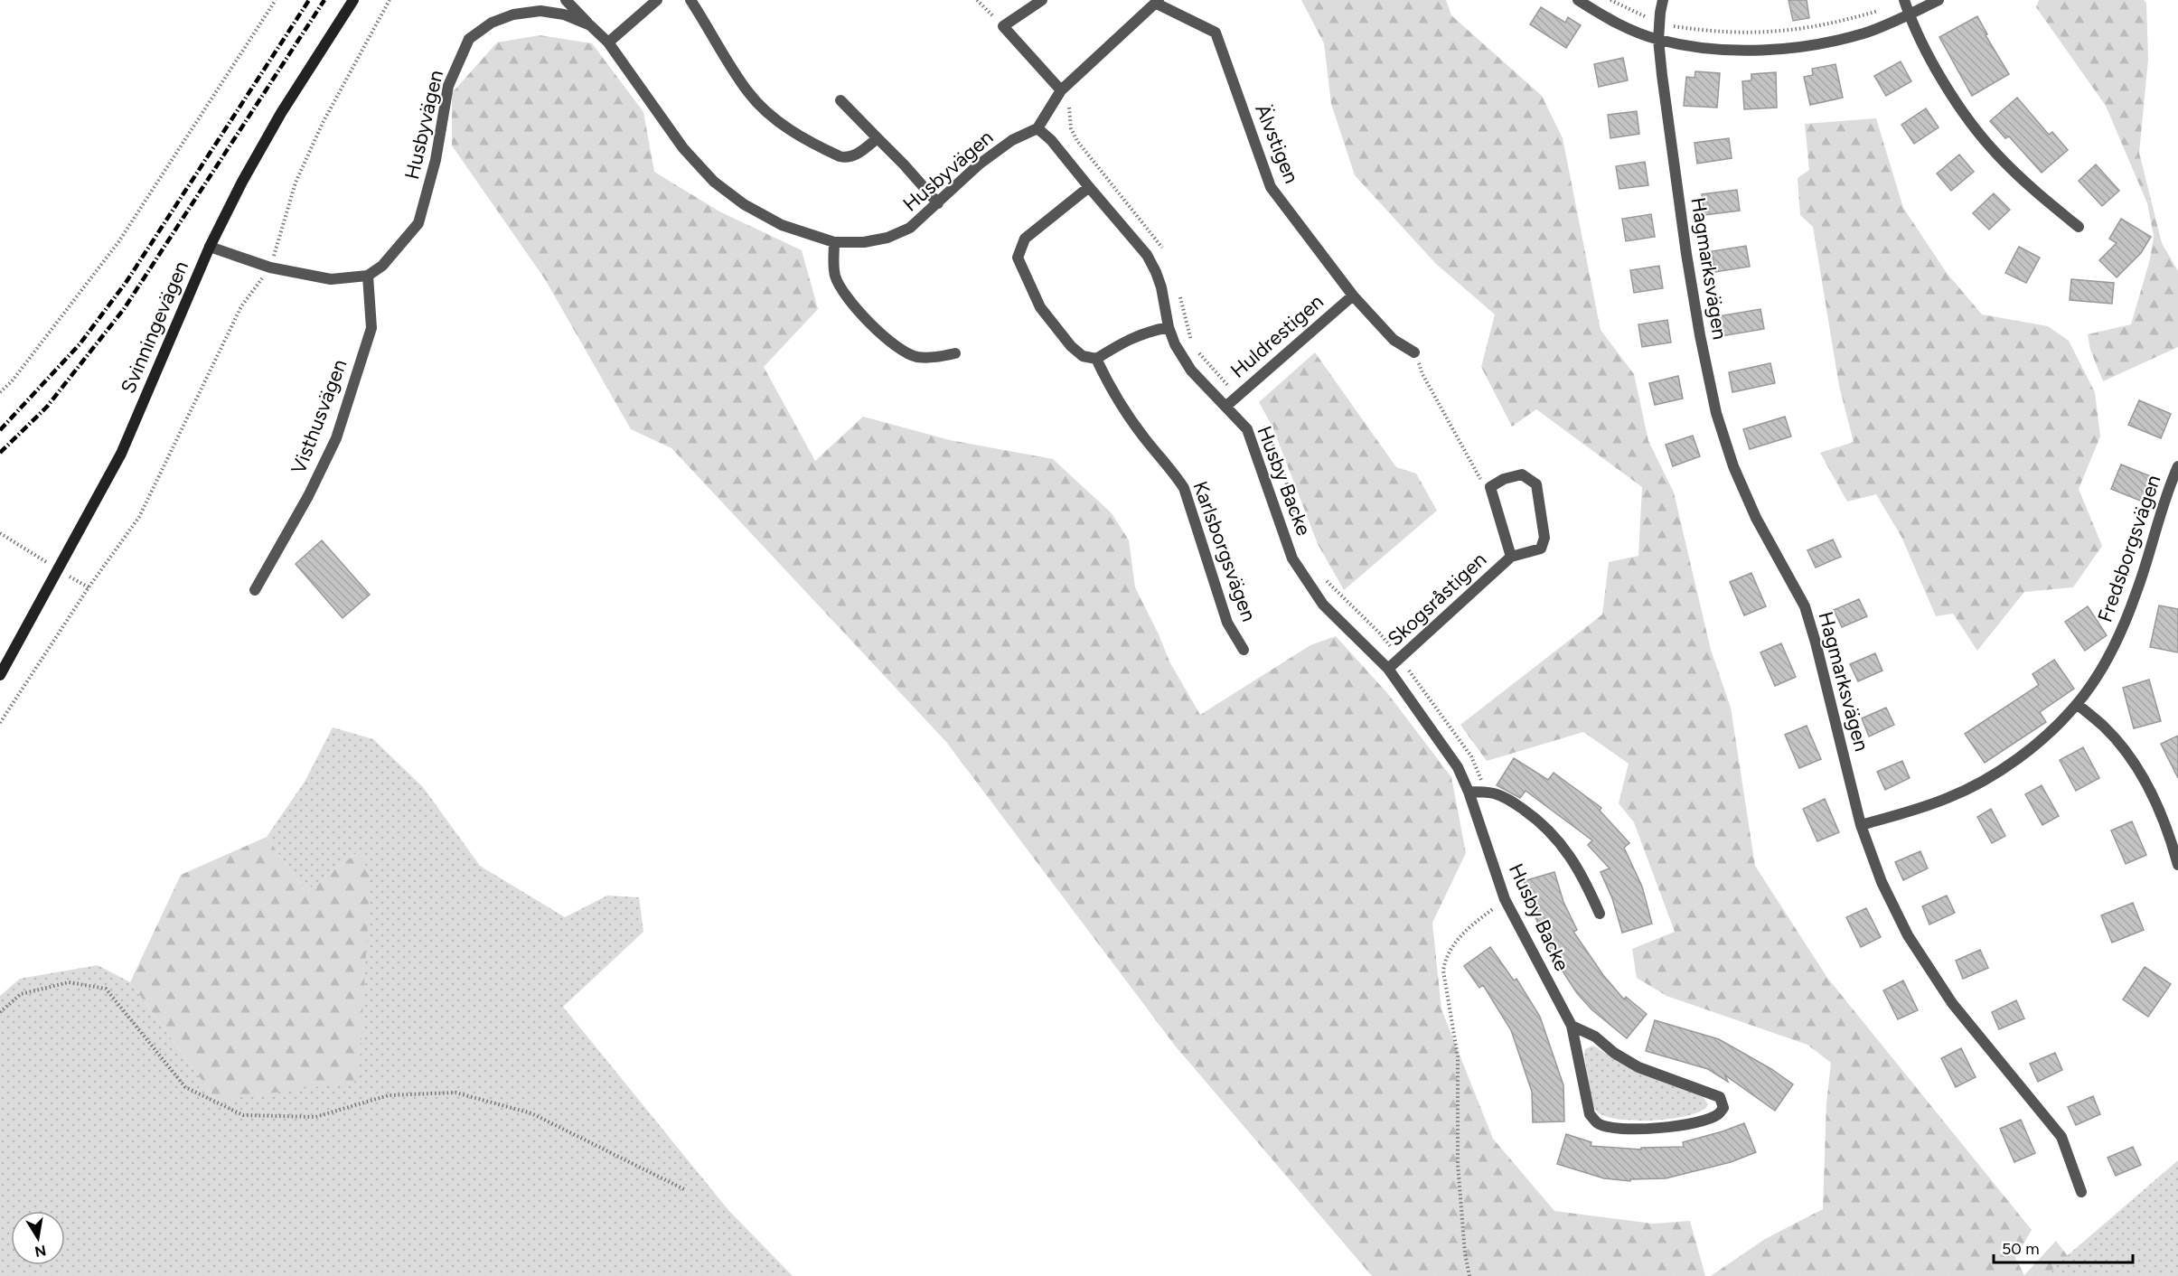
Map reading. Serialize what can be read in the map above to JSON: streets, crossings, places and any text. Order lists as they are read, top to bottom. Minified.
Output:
{"streets":{"main road":["Svinningevägen"],"street":["Husbyvägen","Älvstigen","Hagmarksvägen","Huldrestigen","Visthusvägen","Husby Backe","Fredsborgsvägen","Karlsborgsvägen","Skogsråstigen"]},"crossings":[["Husbyvägen","Visthusvägen"],["Husbyvägen","Husby Backe"],["Älvstigen","Huldrestigen"],["Hagmarksvägen","Fredsborgsvägen"],["Huldrestigen","Husby Backe"],["Husby Backe","Skogsråstigen"]],"scale_bar":"50 m","north":"bottom"}
